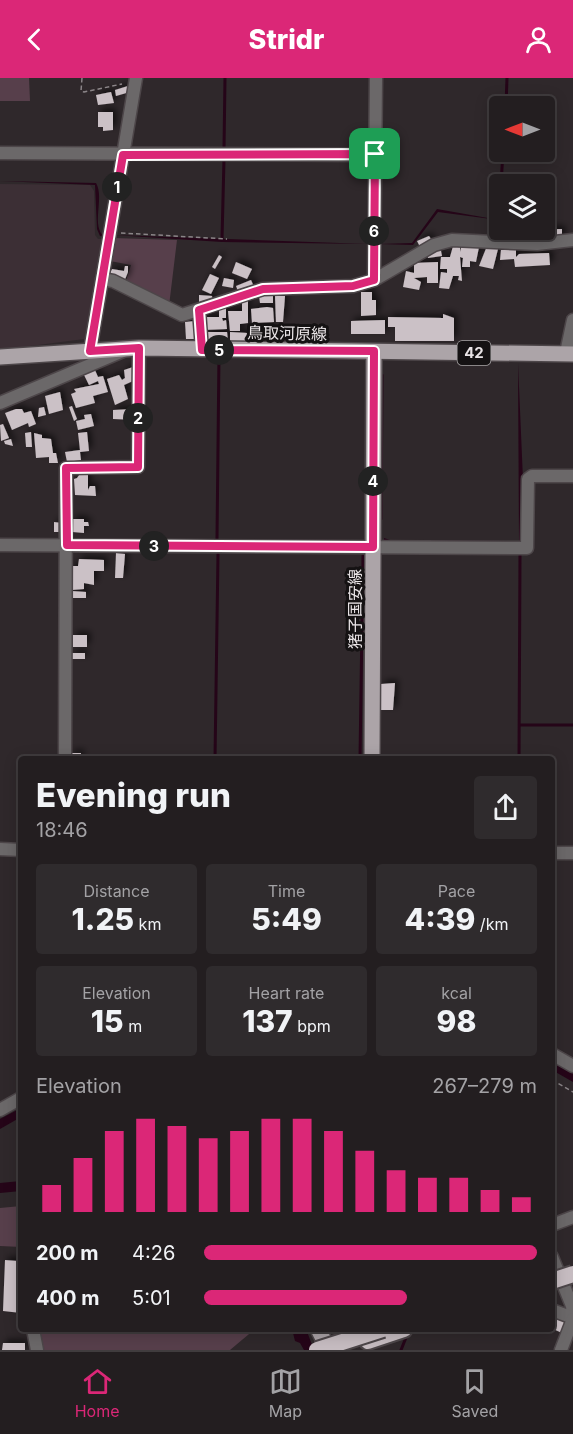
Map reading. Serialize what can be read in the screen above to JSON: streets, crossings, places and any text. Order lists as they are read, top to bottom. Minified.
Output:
{"streets":{"main road":["鳥取河原線","42","猪子国安線"]},"crossings":[["鳥取河原線","猪子国安線"]],"north":"left","page":{"header":"Stridr","pins":["1","6","5","2","4","3"],"heading":["Evening run","18:46"],"stats":[["Distance","1.25 km"],["Time","5:49"],["Pace","4:39 /km"],["Elevation","15 m"],["Heart rate","137 bpm"],["kcal","98"]],"chart":["Elevation","267–279 m"],"list":[{"name":"200 m","note":"4:26"},{"name":"400 m","note":"5:01"}],"tabs":["Home","Map","Saved"]}}
